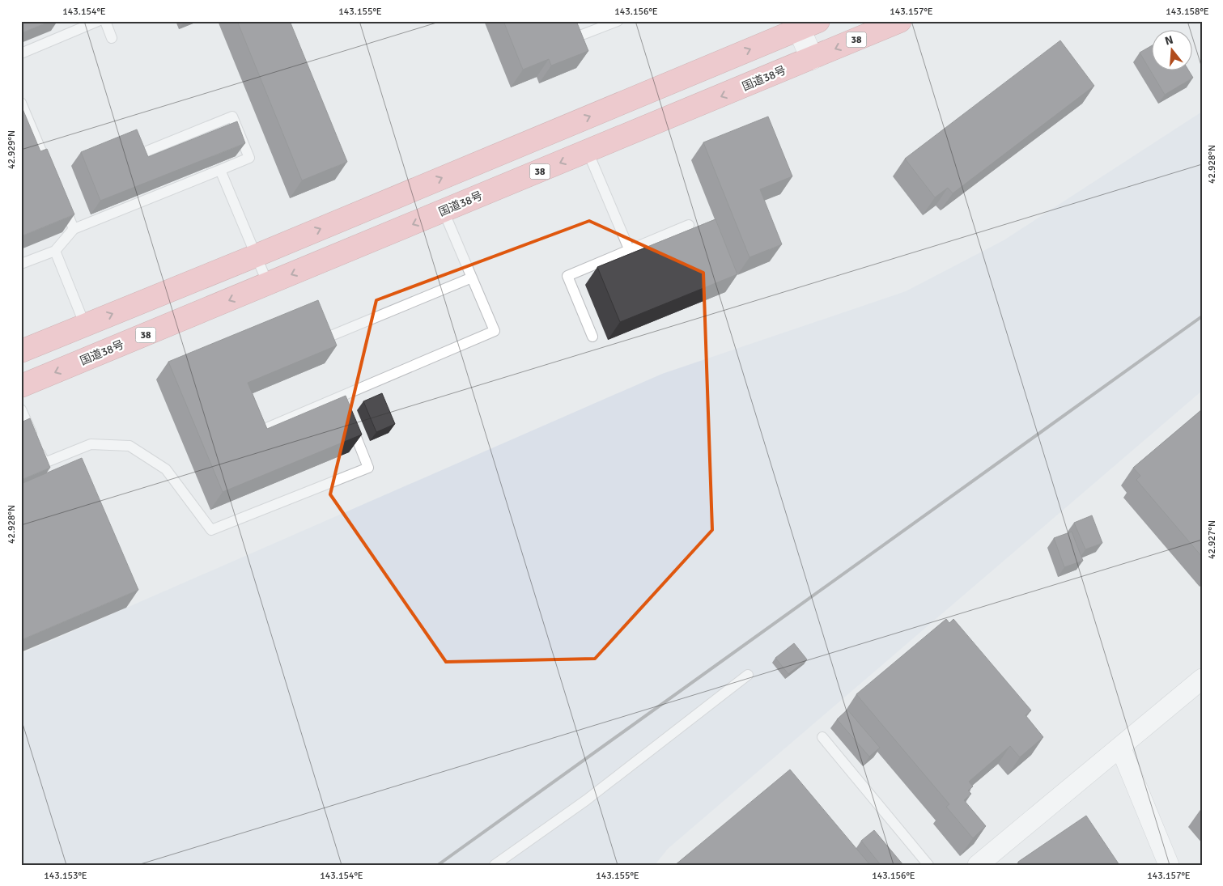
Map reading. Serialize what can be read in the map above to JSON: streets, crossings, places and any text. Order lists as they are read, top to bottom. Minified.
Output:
{"streets":{"highway":["38","国道38号"]},"north":"top","coordinates":["143.154°E","143.155°E","143.156°E","143.157°E","143.158°E","42.929°N","42.928°N","42.927°N","143.153°E"]}
